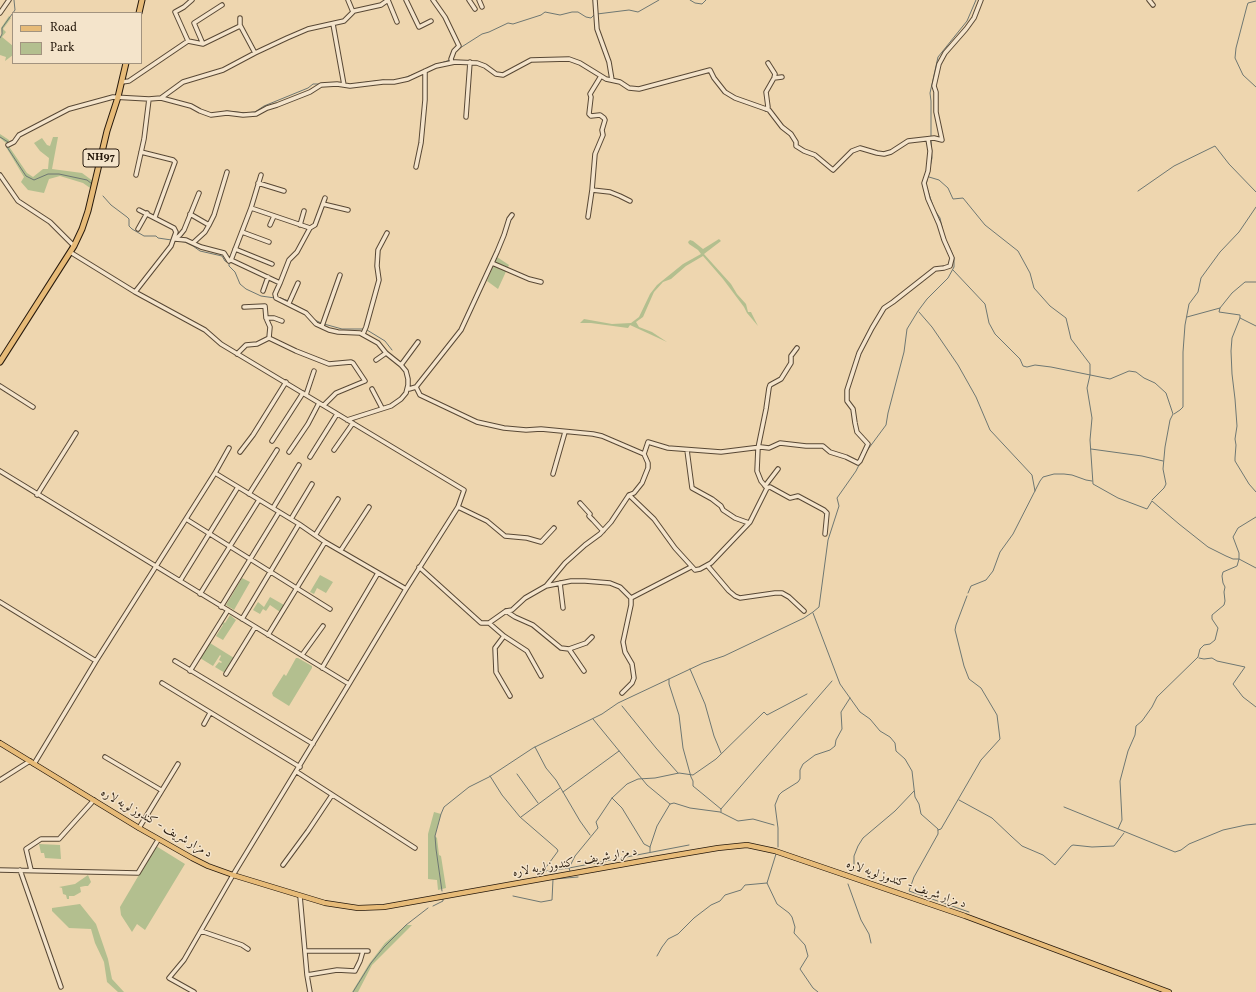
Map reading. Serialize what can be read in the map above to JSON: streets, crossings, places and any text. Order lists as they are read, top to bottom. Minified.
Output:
{"streets":{"highway":["NH97"],"main road":["د مزار شریف - کندوز لویه لاره"]},"legend":["Road","Park"]}
